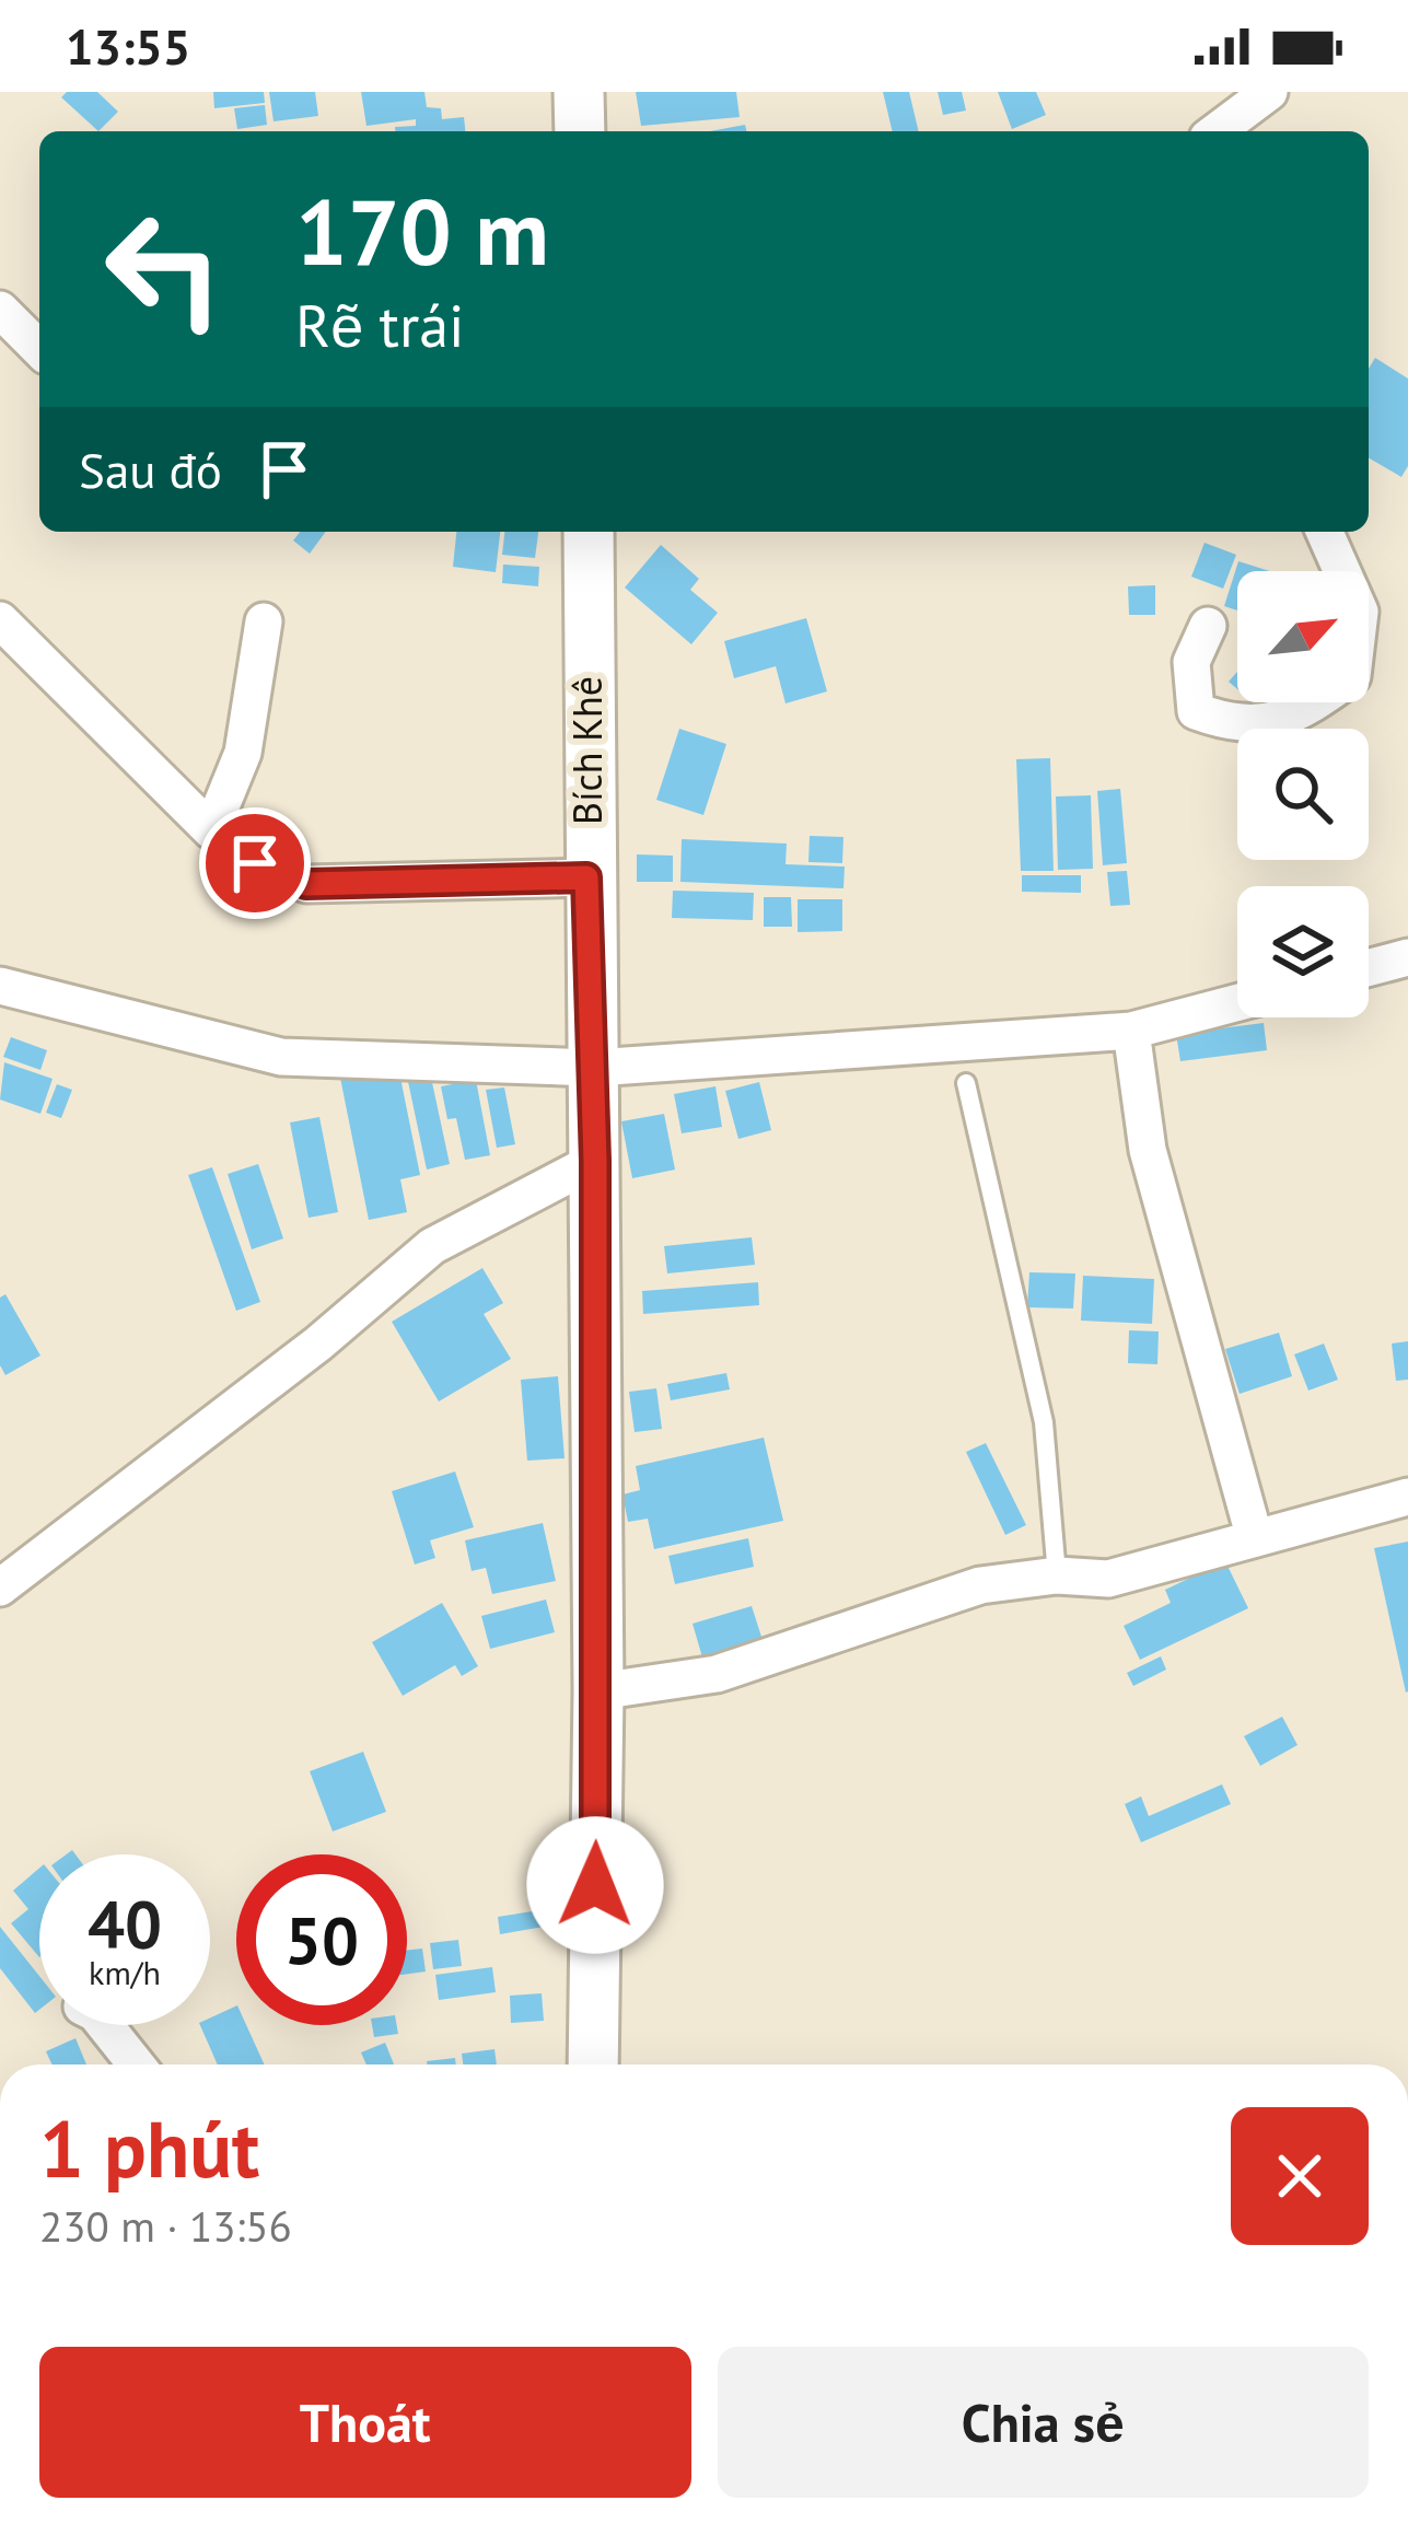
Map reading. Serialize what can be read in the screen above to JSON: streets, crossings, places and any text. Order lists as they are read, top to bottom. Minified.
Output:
{"streets":{"main road":["Bích Khê"]},"north":"top right","page":{"status":"13:55","turn":["170 m","Rẽ trái"],"then":"Sau đó","speed":"40 km/h","limit":"50","heading":["1 phút","230 m · 13:56"],"buttons":["Thoát","Chia sẻ"]}}
